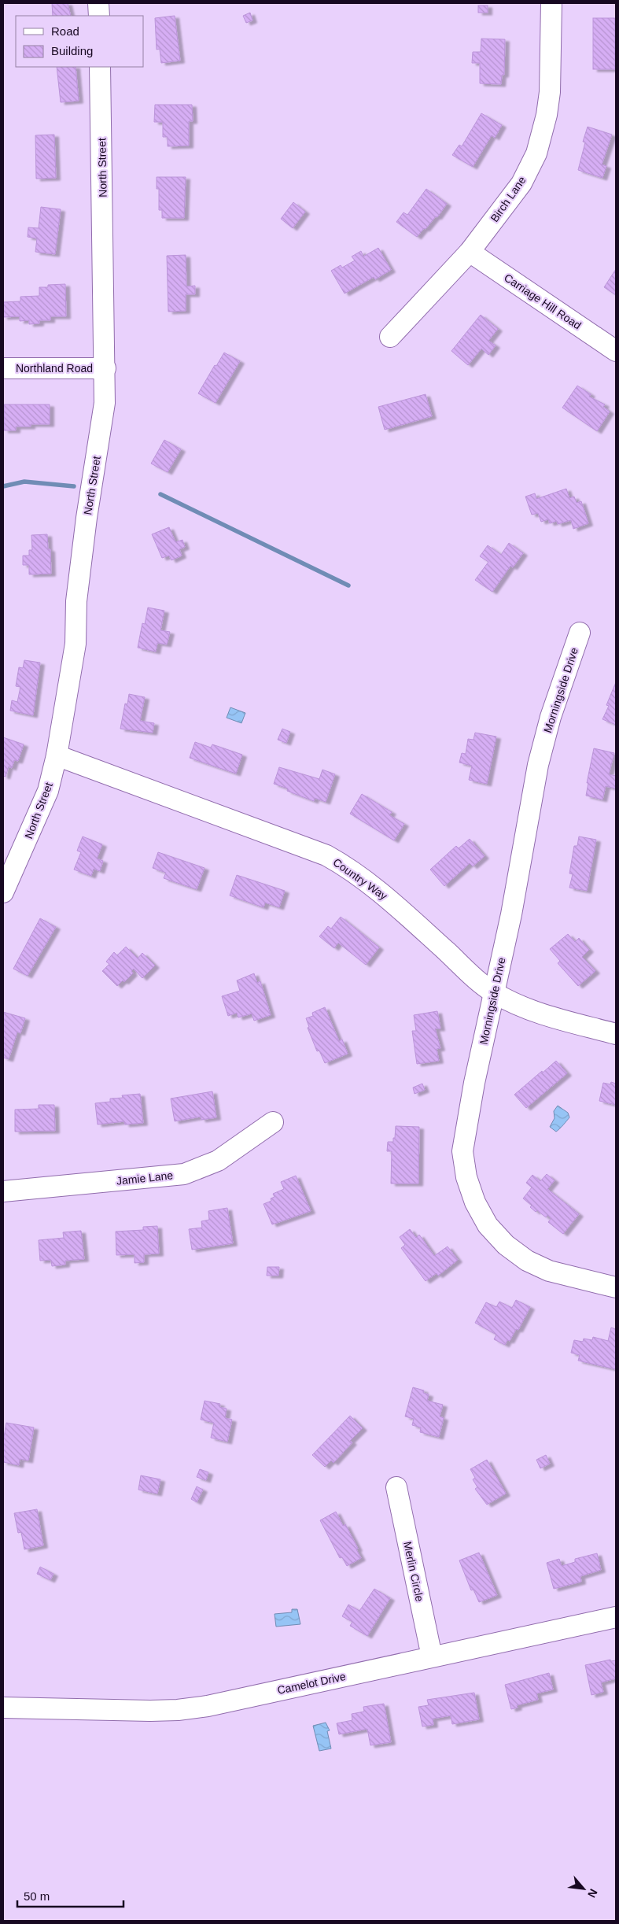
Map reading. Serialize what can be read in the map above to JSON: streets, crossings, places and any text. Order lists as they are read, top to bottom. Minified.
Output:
{"streets":{"street":["North Street","Birch Lane","Carriage Hill Road","Northland Road","Morningside Drive","Country Way","Jamie Lane","Merlin Circle","Camelot Drive"]},"crossings":[["North Street","Northland Road"],["North Street","Country Way"],["Birch Lane","Carriage Hill Road"],["Morningside Drive","Country Way"],["Merlin Circle","Camelot Drive"]],"legend":["Road","Building"],"scale_bar":"50 m","north":"bottom right"}
